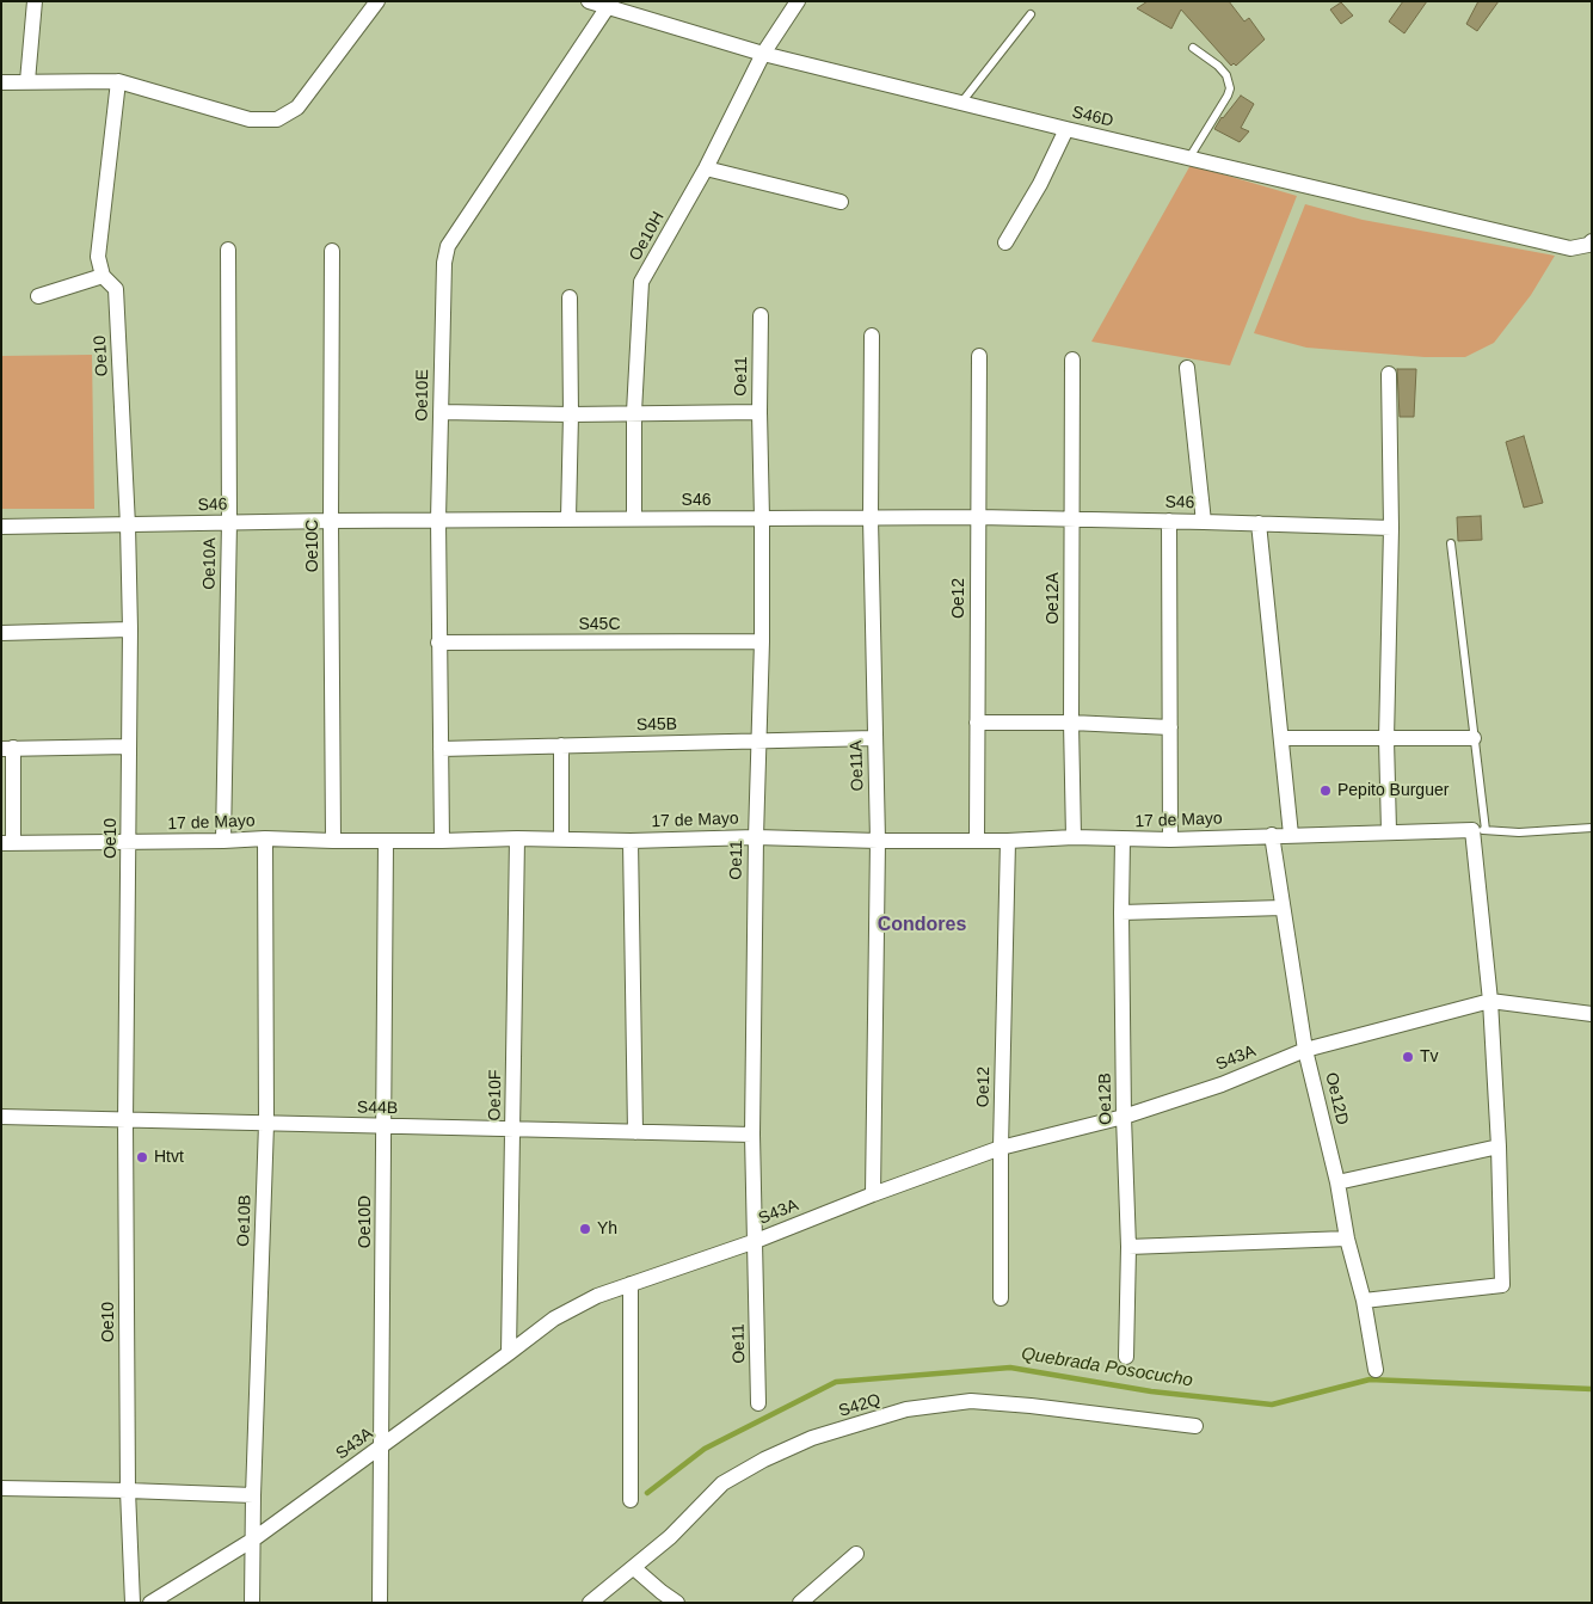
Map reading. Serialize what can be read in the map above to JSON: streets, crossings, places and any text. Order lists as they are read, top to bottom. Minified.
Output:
{"streets":{"street":["S46D","Oe10H","Oe10","Oe11","Oe10E","S46","Oe10C","Oe10A","Oe12","Oe12A","S45C","S45B","Oe11A","17 de Mayo","S43A","Oe10F","Oe12B","Oe12D","S44B","Oe10B","Oe10D","S42Q"]},"crossings":[["S46D","Oe10H"],["S46D","Oe10E"],["Oe10H","S46"],["Oe10","S46"],["Oe10","17 de Mayo"],["Oe10","S44B"],["Oe11","S46"],["Oe11","S45C"],["Oe11","S45B"],["Oe11","17 de Mayo"],["Oe11","S43A"],["Oe11","S44B"],["Oe10E","S46"],["Oe10E","S45C"],["Oe10E","S45B"],["Oe10E","17 de Mayo"],["S46","Oe10C"],["S46","Oe10A"],["S46","Oe12"],["S46","Oe12A"],["S46","Oe11A"],["Oe10C","17 de Mayo"],["Oe10A","17 de Mayo"],["Oe12","17 de Mayo"],["Oe12","S43A"],["Oe12A","17 de Mayo"],["S45B","Oe11A"],["Oe11A","17 de Mayo"],["Oe11A","S43A"],["17 de Mayo","Oe10F"],["17 de Mayo","Oe12B"],["17 de Mayo","Oe12D"],["17 de Mayo","Oe10B"],["17 de Mayo","Oe10D"],["S43A","Oe10F"],["S43A","Oe12B"],["S43A","Oe12D"],["S43A","Oe10B"],["S43A","Oe10D"],["Oe10F","S44B"],["S44B","Oe10B"],["S44B","Oe10D"]],"districts":["Condores"],"water":["Quebrada Posocucho"],"places":["Pepito Burguer","Tv","Htvt","Yh"]}
